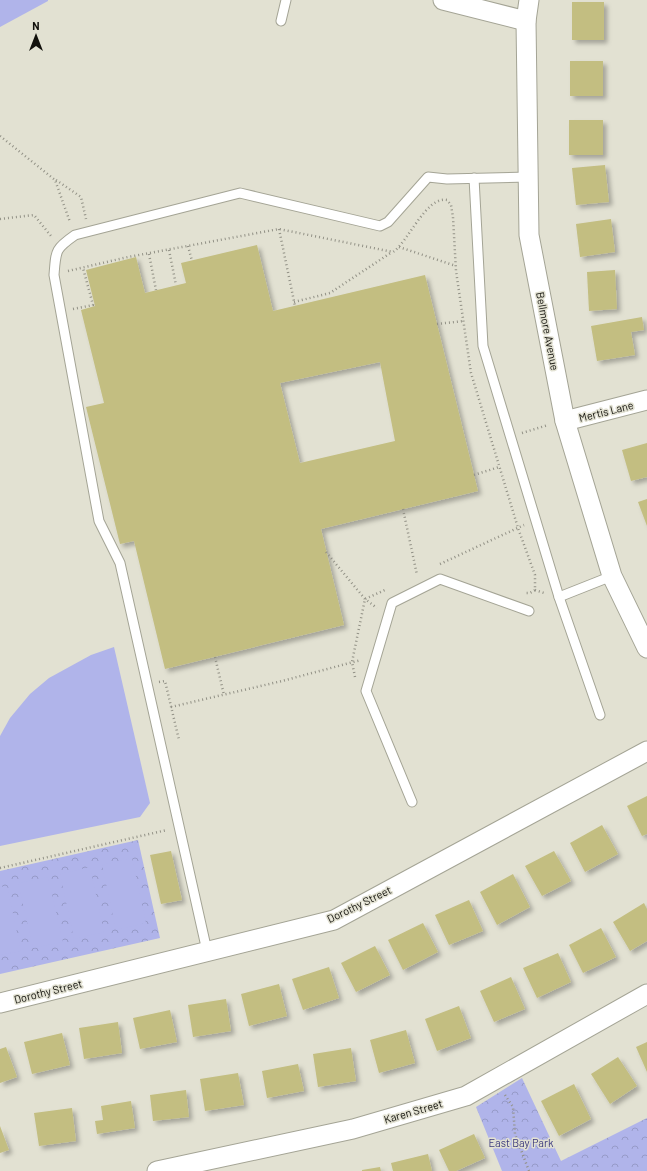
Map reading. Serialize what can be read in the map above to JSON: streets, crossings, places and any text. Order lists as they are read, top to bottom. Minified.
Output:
{"streets":{"street":["Bellmore Avenue","Mertis Lane","Dorothy Street","Karen Street"]},"crossings":[["Bellmore Avenue","Mertis Lane"]],"parks":["East Bay Park"],"north":"top"}
